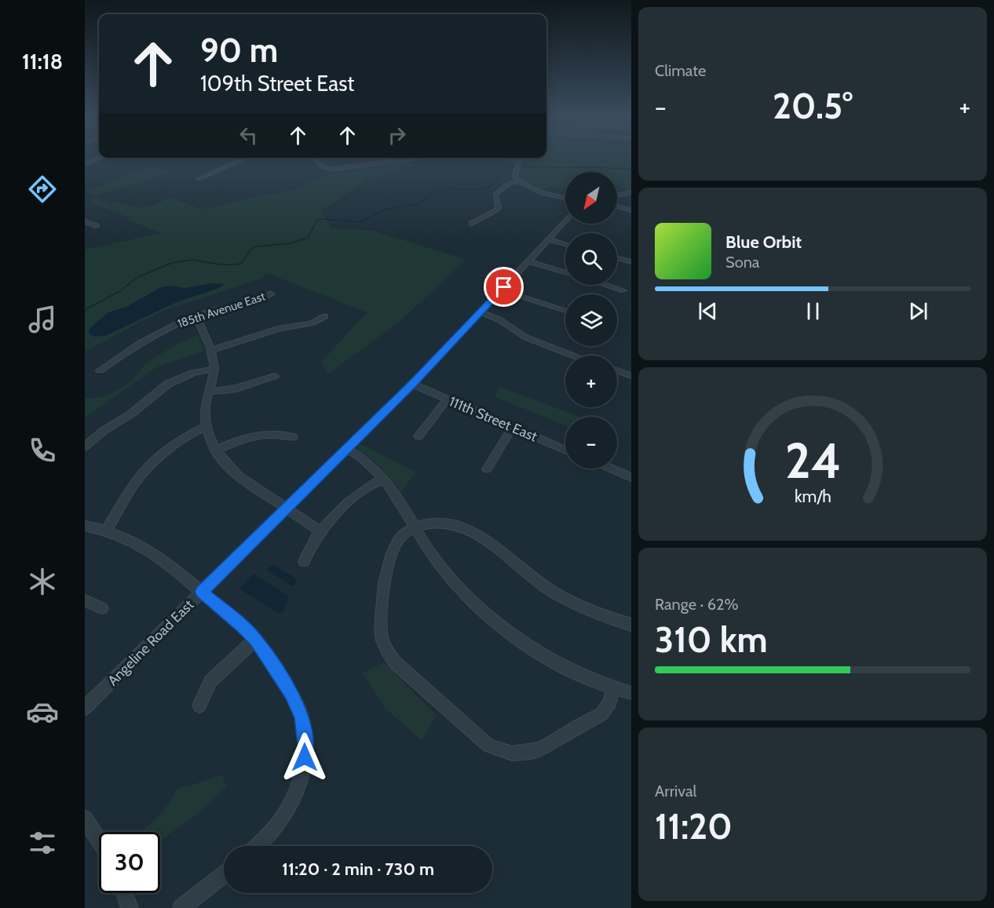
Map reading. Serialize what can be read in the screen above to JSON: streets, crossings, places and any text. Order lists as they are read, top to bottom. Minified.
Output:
{"streets":{"street":["185th Avenue East","111th Street East","Angeline Road East"]},"crossings":[["111th Street East","Angeline Road East"]],"north":"bottom left","page":{"tabs":"11:18","tile":["Climate",["Range · 62%","310 km"],["Arrival","11:20"]],"turn":["90 m","109th Street East"],"heat":["−","20.5°","+"],"map_buttons":["+","−"],"song":["Blue Orbit","Sona"],"limit":"30","trip":"11:20 · 2 min · 730 m","gauge":["24","km/h"]}}
